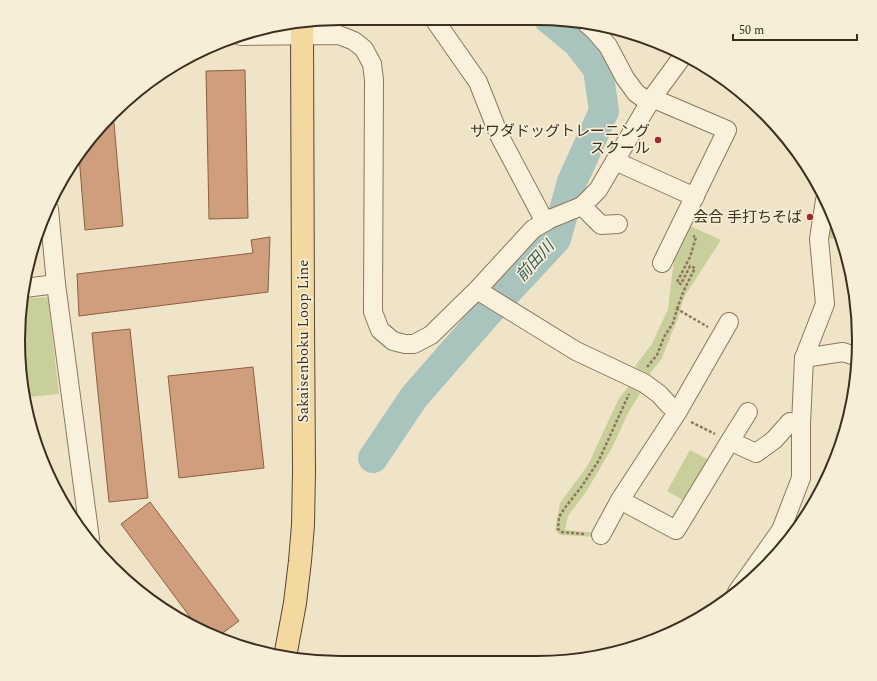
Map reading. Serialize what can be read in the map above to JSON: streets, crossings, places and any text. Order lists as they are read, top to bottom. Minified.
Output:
{"streets":{"main road":["Sakaisenboku Loop Line"]},"water":["前田川"],"places":["サワダドッグトレーニング スクール","会合 手打ちそば"],"scale_bar":"50 m"}
